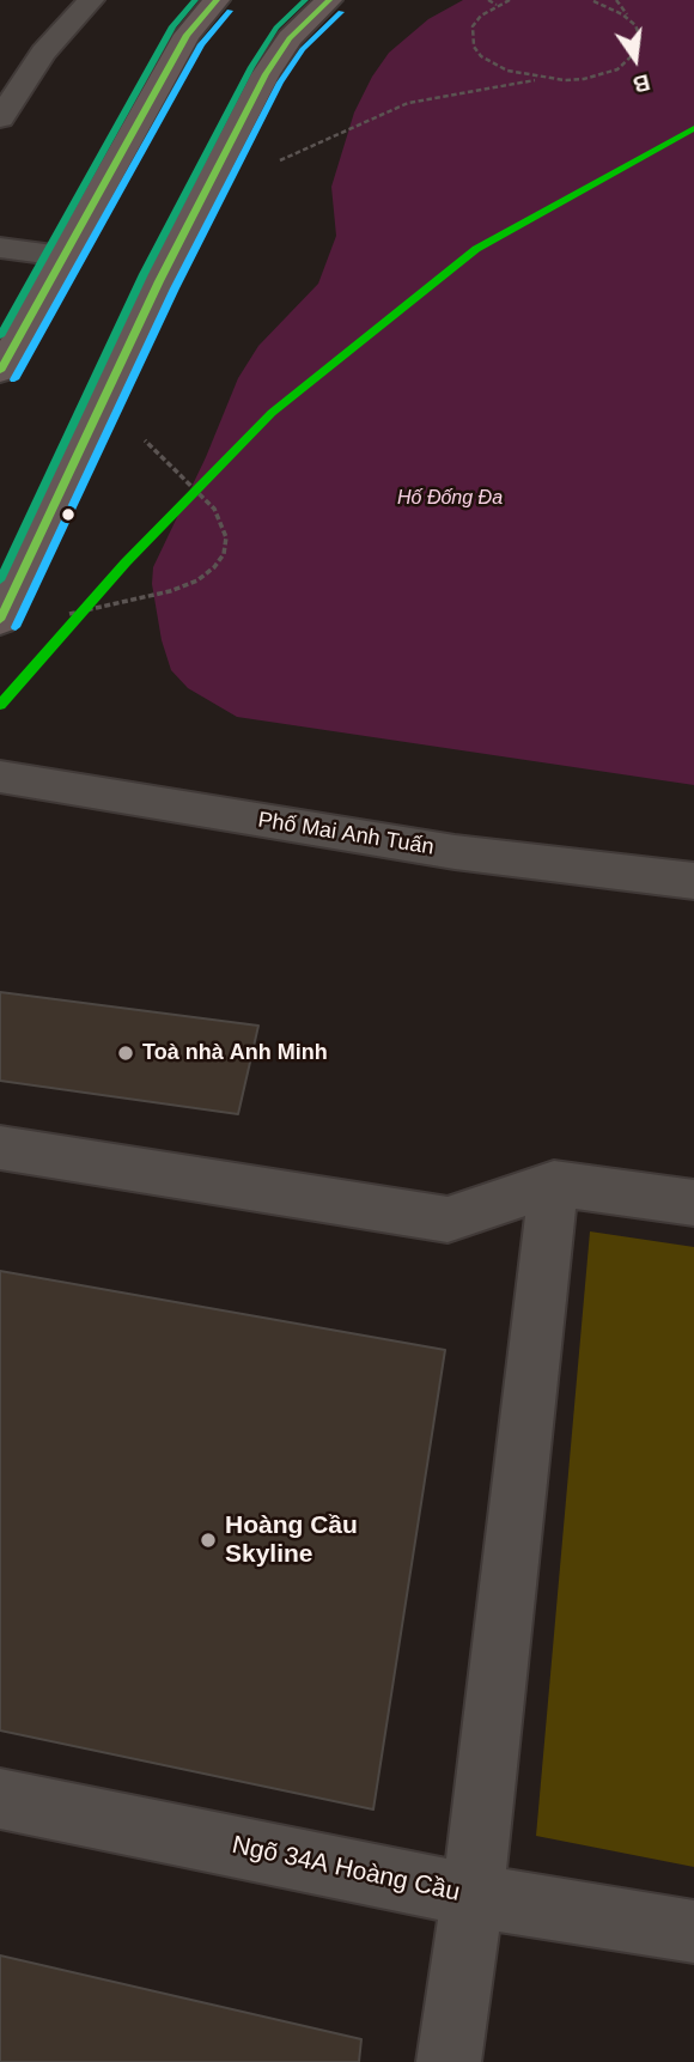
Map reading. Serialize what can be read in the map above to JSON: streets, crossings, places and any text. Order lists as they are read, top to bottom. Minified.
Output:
{"streets":{"street":["Phố Mai Anh Tuấn","Ngõ 34A Hoàng Cầu"]},"water":["Hố Đống Đa"],"places":["Toà nhà Anh Minh","Hoàng Cầu Skyline"],"north":"bottom"}
